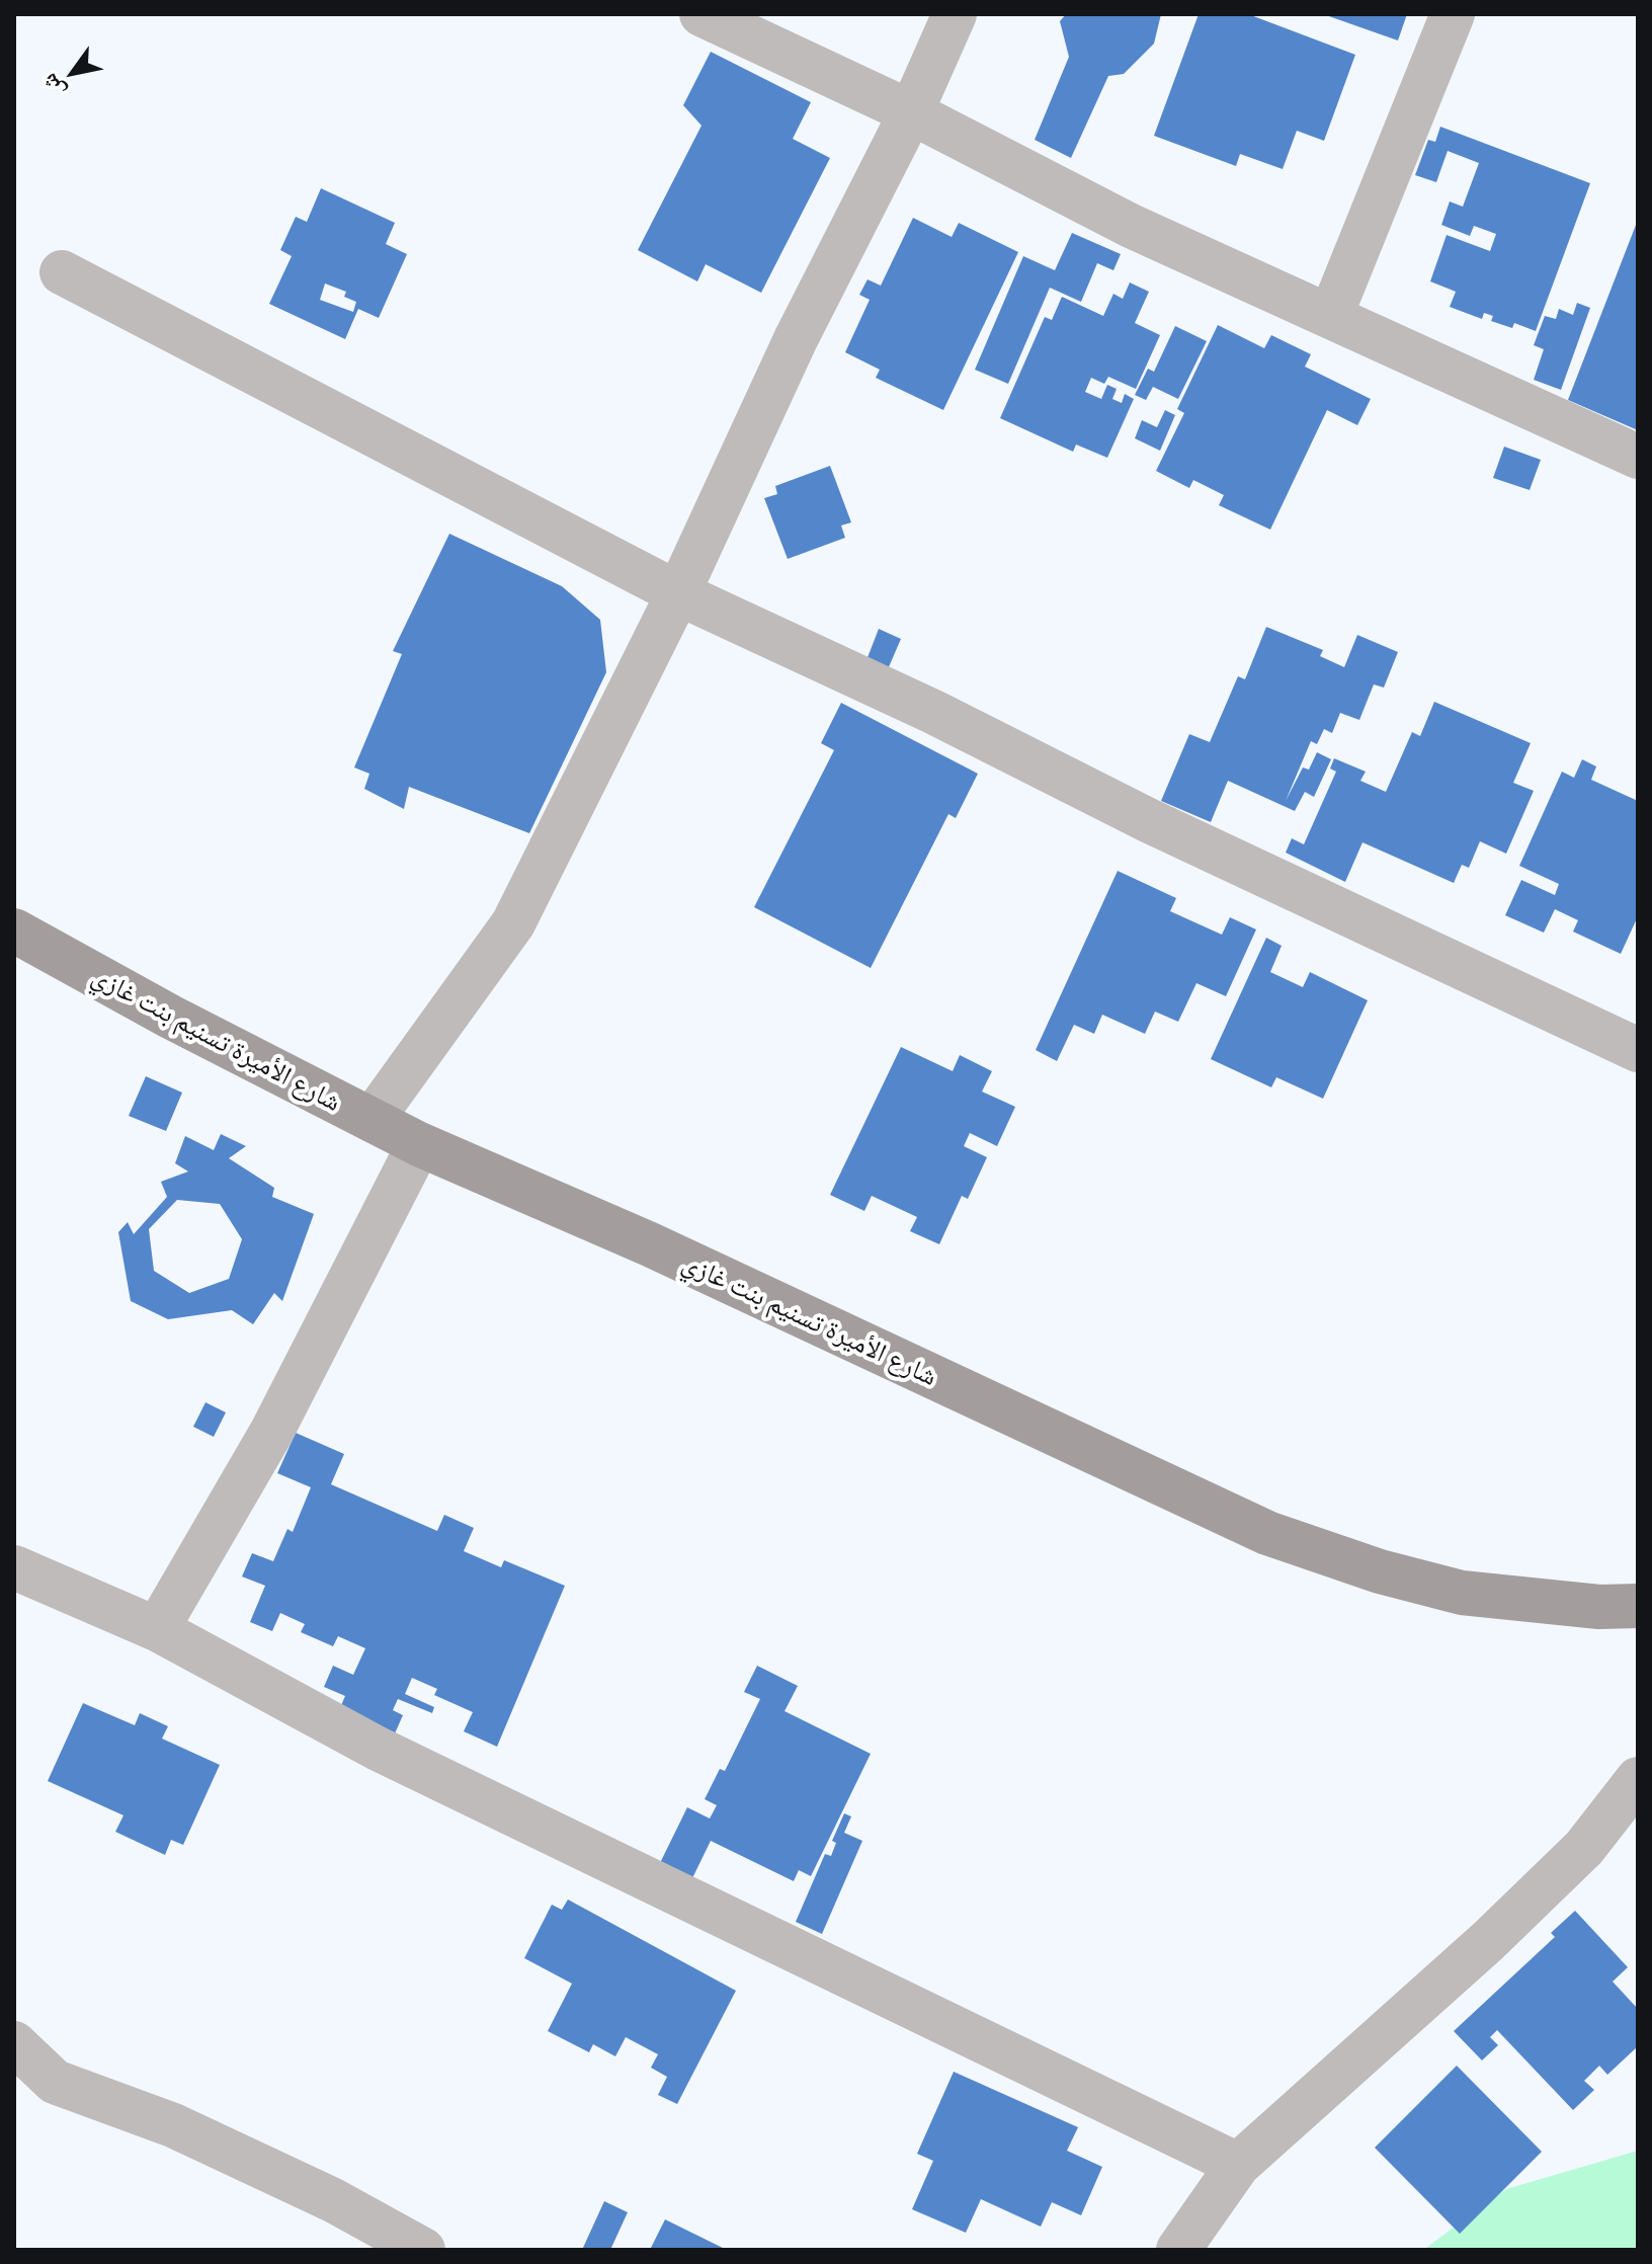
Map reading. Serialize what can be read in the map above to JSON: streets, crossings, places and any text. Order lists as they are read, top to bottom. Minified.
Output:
{"streets":{"main road":["شارع الأميرة تسنيم بنت غازي"]},"north":"bottom left"}
